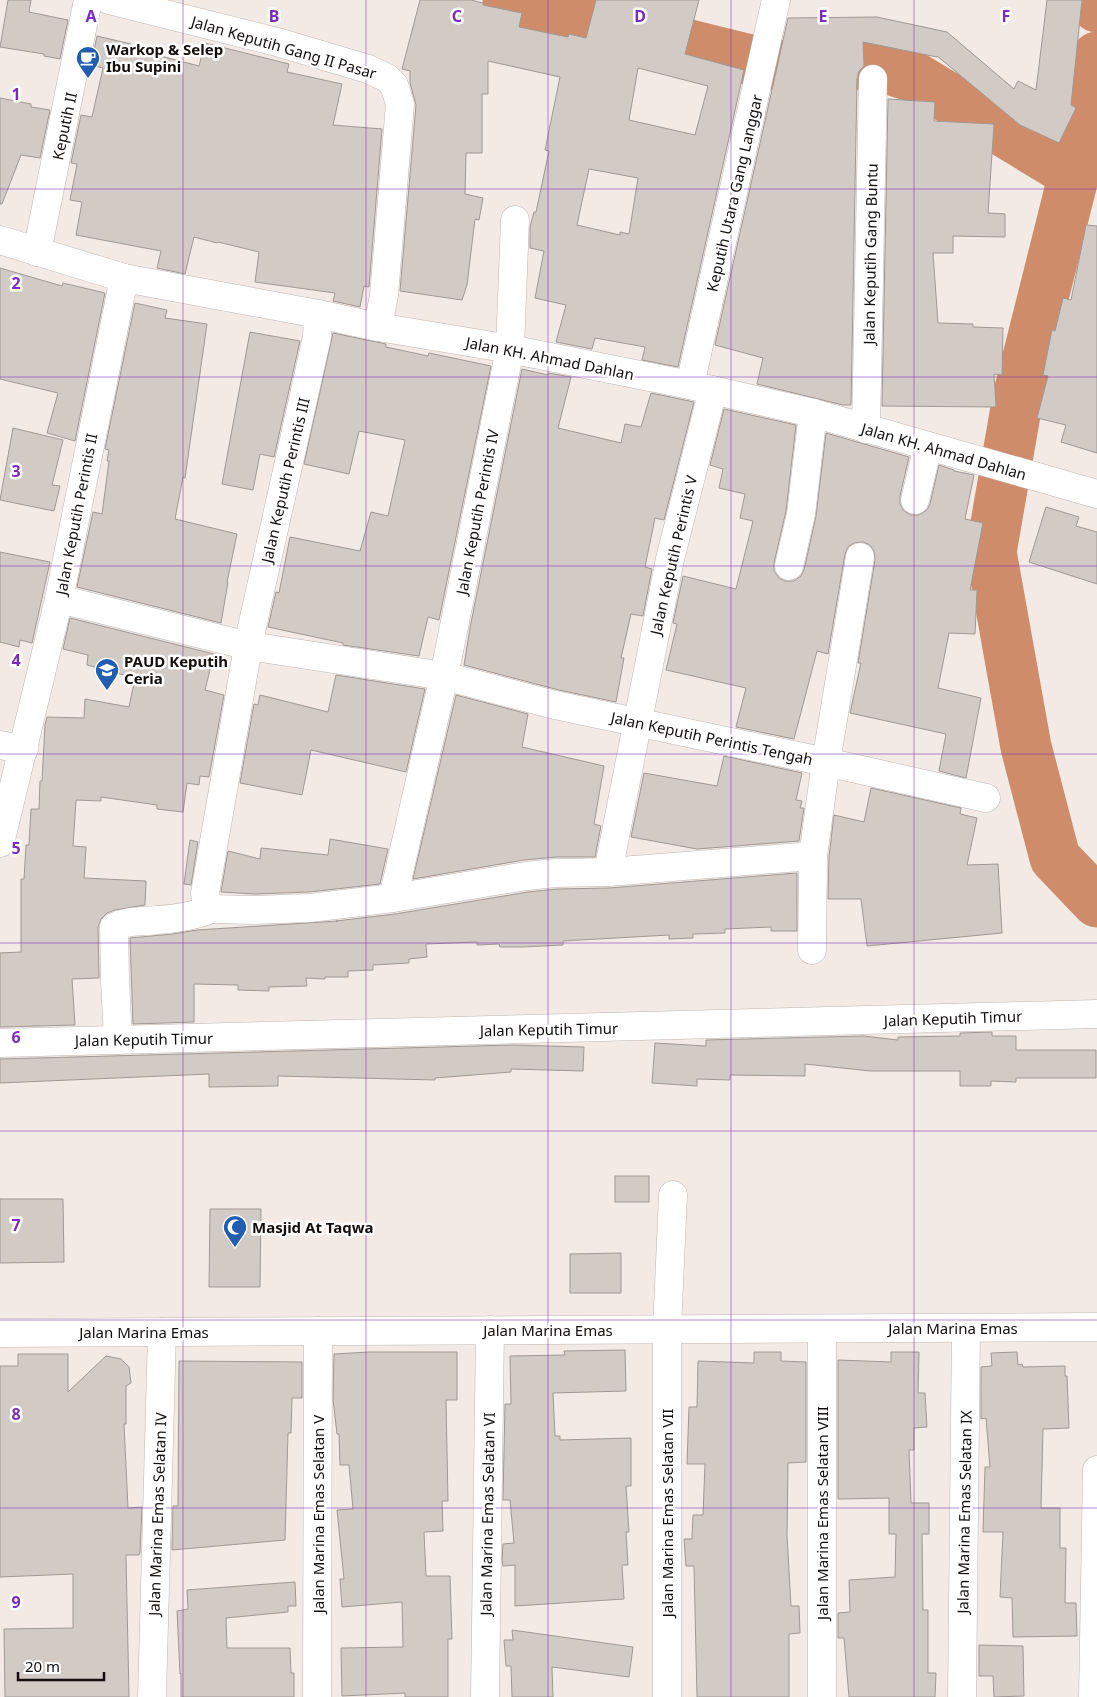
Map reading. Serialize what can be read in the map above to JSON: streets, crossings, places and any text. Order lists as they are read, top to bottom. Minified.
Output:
{"streets":{"street":["Jalan Keputih Gang II Pasar","Keputih II","Keputih Utara Gang Langgar","Jalan Keputih Gang Buntu","Jalan KH. Ahmad Dahlan","Jalan Keputih Perintis III","Jalan Keputih Perintis IV","Jalan Keputih Perintis II","Jalan Keputih Perintis V","Jalan Keputih Perintis Tengah","Jalan Keputih Timur","Jalan Marina Emas","Jalan Marina Emas Selatan IX","Jalan Marina Emas Selatan VII","Jalan Marina Emas Selatan VIII","Jalan Marina Emas Selatan IV","Jalan Marina Emas Selatan V","Jalan Marina Emas Selatan VI"]},"crossings":[["Jalan Keputih Gang II Pasar","Jalan KH. Ahmad Dahlan"],["Keputih II","Jalan KH. Ahmad Dahlan"],["Keputih Utara Gang Langgar","Jalan KH. Ahmad Dahlan"],["Keputih Utara Gang Langgar","Jalan Keputih Perintis V"],["Jalan Keputih Gang Buntu","Jalan KH. Ahmad Dahlan"],["Jalan KH. Ahmad Dahlan","Jalan Keputih Perintis III"],["Jalan KH. Ahmad Dahlan","Jalan Keputih Perintis IV"],["Jalan KH. Ahmad Dahlan","Jalan Keputih Perintis II"],["Jalan KH. Ahmad Dahlan","Jalan Keputih Perintis V"],["Jalan Keputih Perintis IV","Jalan Keputih Perintis Tengah"],["Jalan Keputih Perintis V","Jalan Keputih Perintis Tengah"],["Jalan Marina Emas","Jalan Marina Emas Selatan IX"],["Jalan Marina Emas","Jalan Marina Emas Selatan VII"],["Jalan Marina Emas","Jalan Marina Emas Selatan VIII"],["Jalan Marina Emas","Jalan Marina Emas Selatan IV"],["Jalan Marina Emas","Jalan Marina Emas Selatan V"],["Jalan Marina Emas","Jalan Marina Emas Selatan VI"]],"places":{"cafe":["Warkop & Selep Ibu Supini"],"school or university":["PAUD Keputih Ceria"],"mosque":["Masjid At Taqwa"]},"scale_bar":"20 m","grid":{"columns":["A","B","C","D","E","F"],"rows":["1","2","3","4","5","6","7","8","9"]}}
